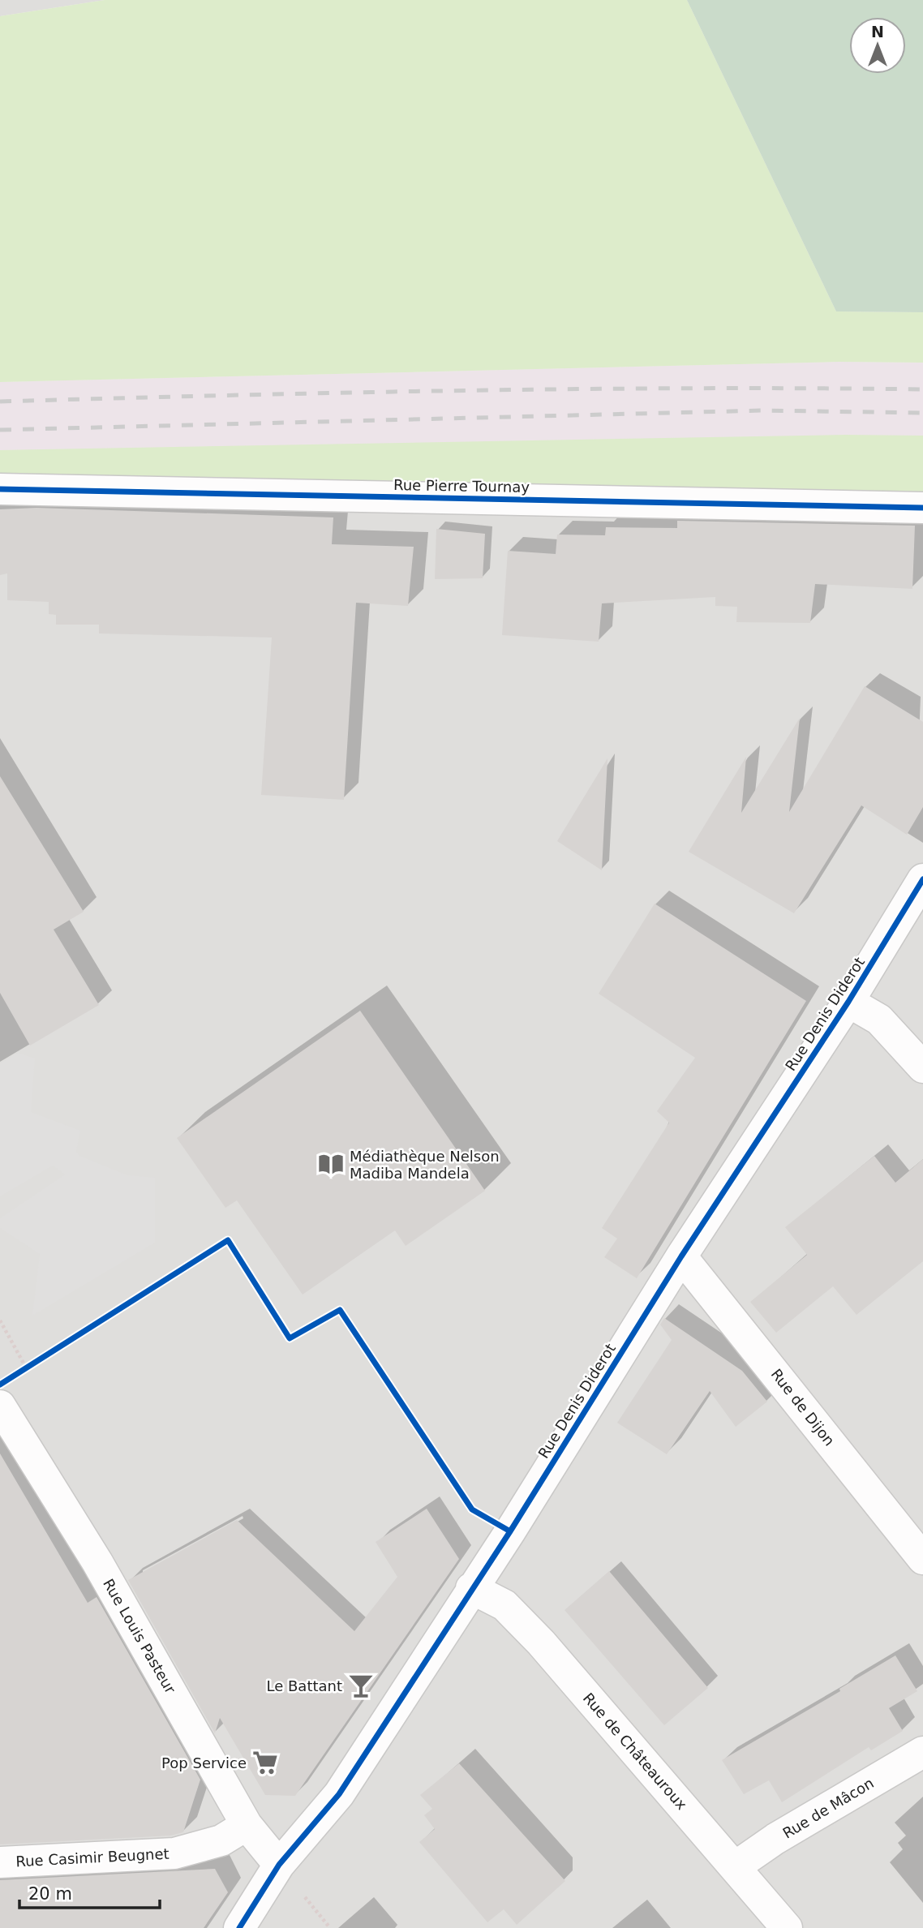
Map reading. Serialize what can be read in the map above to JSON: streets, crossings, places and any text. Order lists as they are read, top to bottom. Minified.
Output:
{"streets":{"street":["Rue Pierre Tournay","Rue Denis Diderot","Rue de Dijon","Rue Louis Pasteur","Rue de Châteauroux","Rue de Mâcon","Rue Casimir Beugnet"]},"crossings":[["Rue Denis Diderot","Rue de Dijon"],["Rue Denis Diderot","Rue Louis Pasteur"],["Rue Denis Diderot","Rue de Châteauroux"],["Rue Louis Pasteur","Rue Casimir Beugnet"],["Rue de Châteauroux","Rue de Mâcon"]],"places":{"library":["Médiathèque Nelson Madiba Mandela"],"bar":["Le Battant"],"supermarket":["Pop Service"]},"scale_bar":"20 m","north":"top"}
